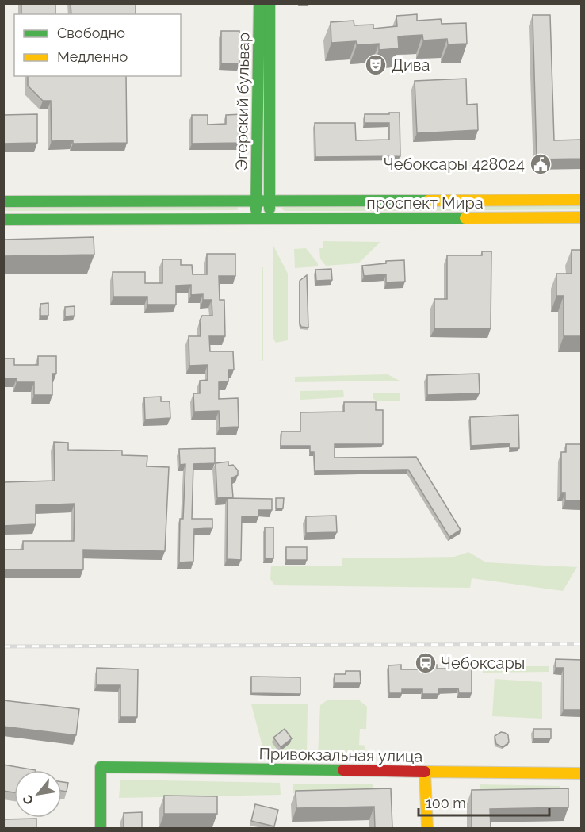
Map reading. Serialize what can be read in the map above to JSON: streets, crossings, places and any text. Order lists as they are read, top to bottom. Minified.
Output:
{"streets":{"main road":["Эгерский бульвар","проспект Мира","Привокзальная улица"]},"crossings":[["Эгерский бульвар","проспект Мира"]],"places":{"theatre":["Дива"],"public building":["Чебоксары 428024"],"station":["Чебоксары"]},"legend":["Свободно","Медленно"],"scale_bar":"100 m","north":"bottom left"}
